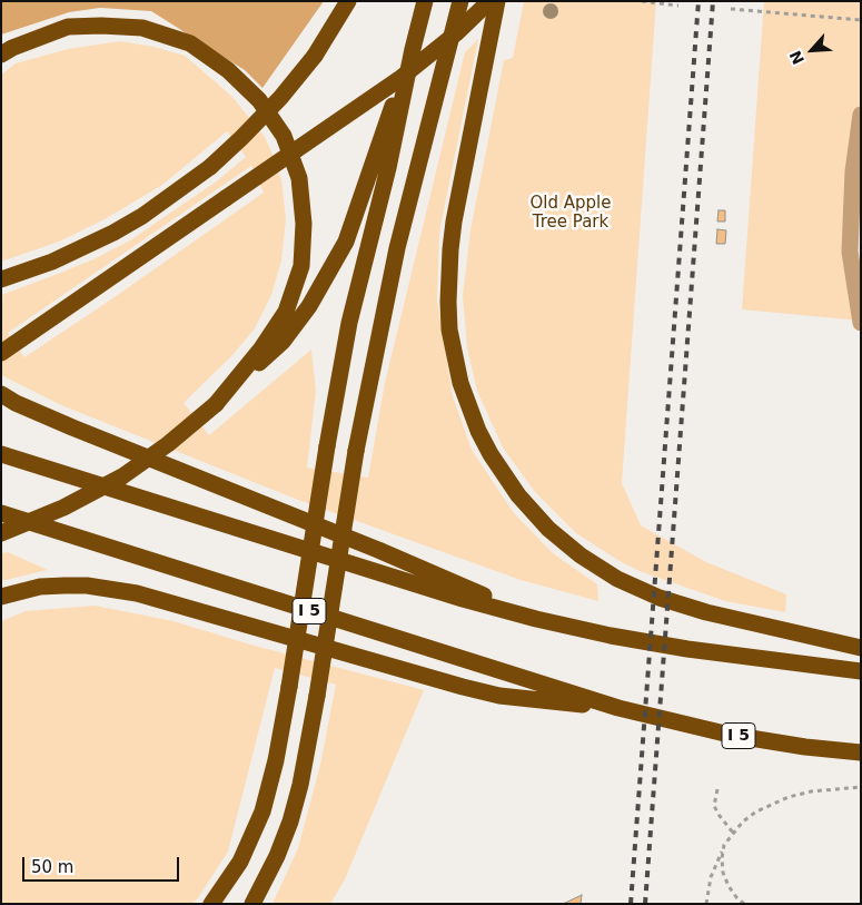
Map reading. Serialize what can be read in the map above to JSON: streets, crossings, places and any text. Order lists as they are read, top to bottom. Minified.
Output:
{"streets":{"highway":["I 5"]},"parks":["Old Apple Tree Park"],"scale_bar":"50 m","north":"bottom left"}
